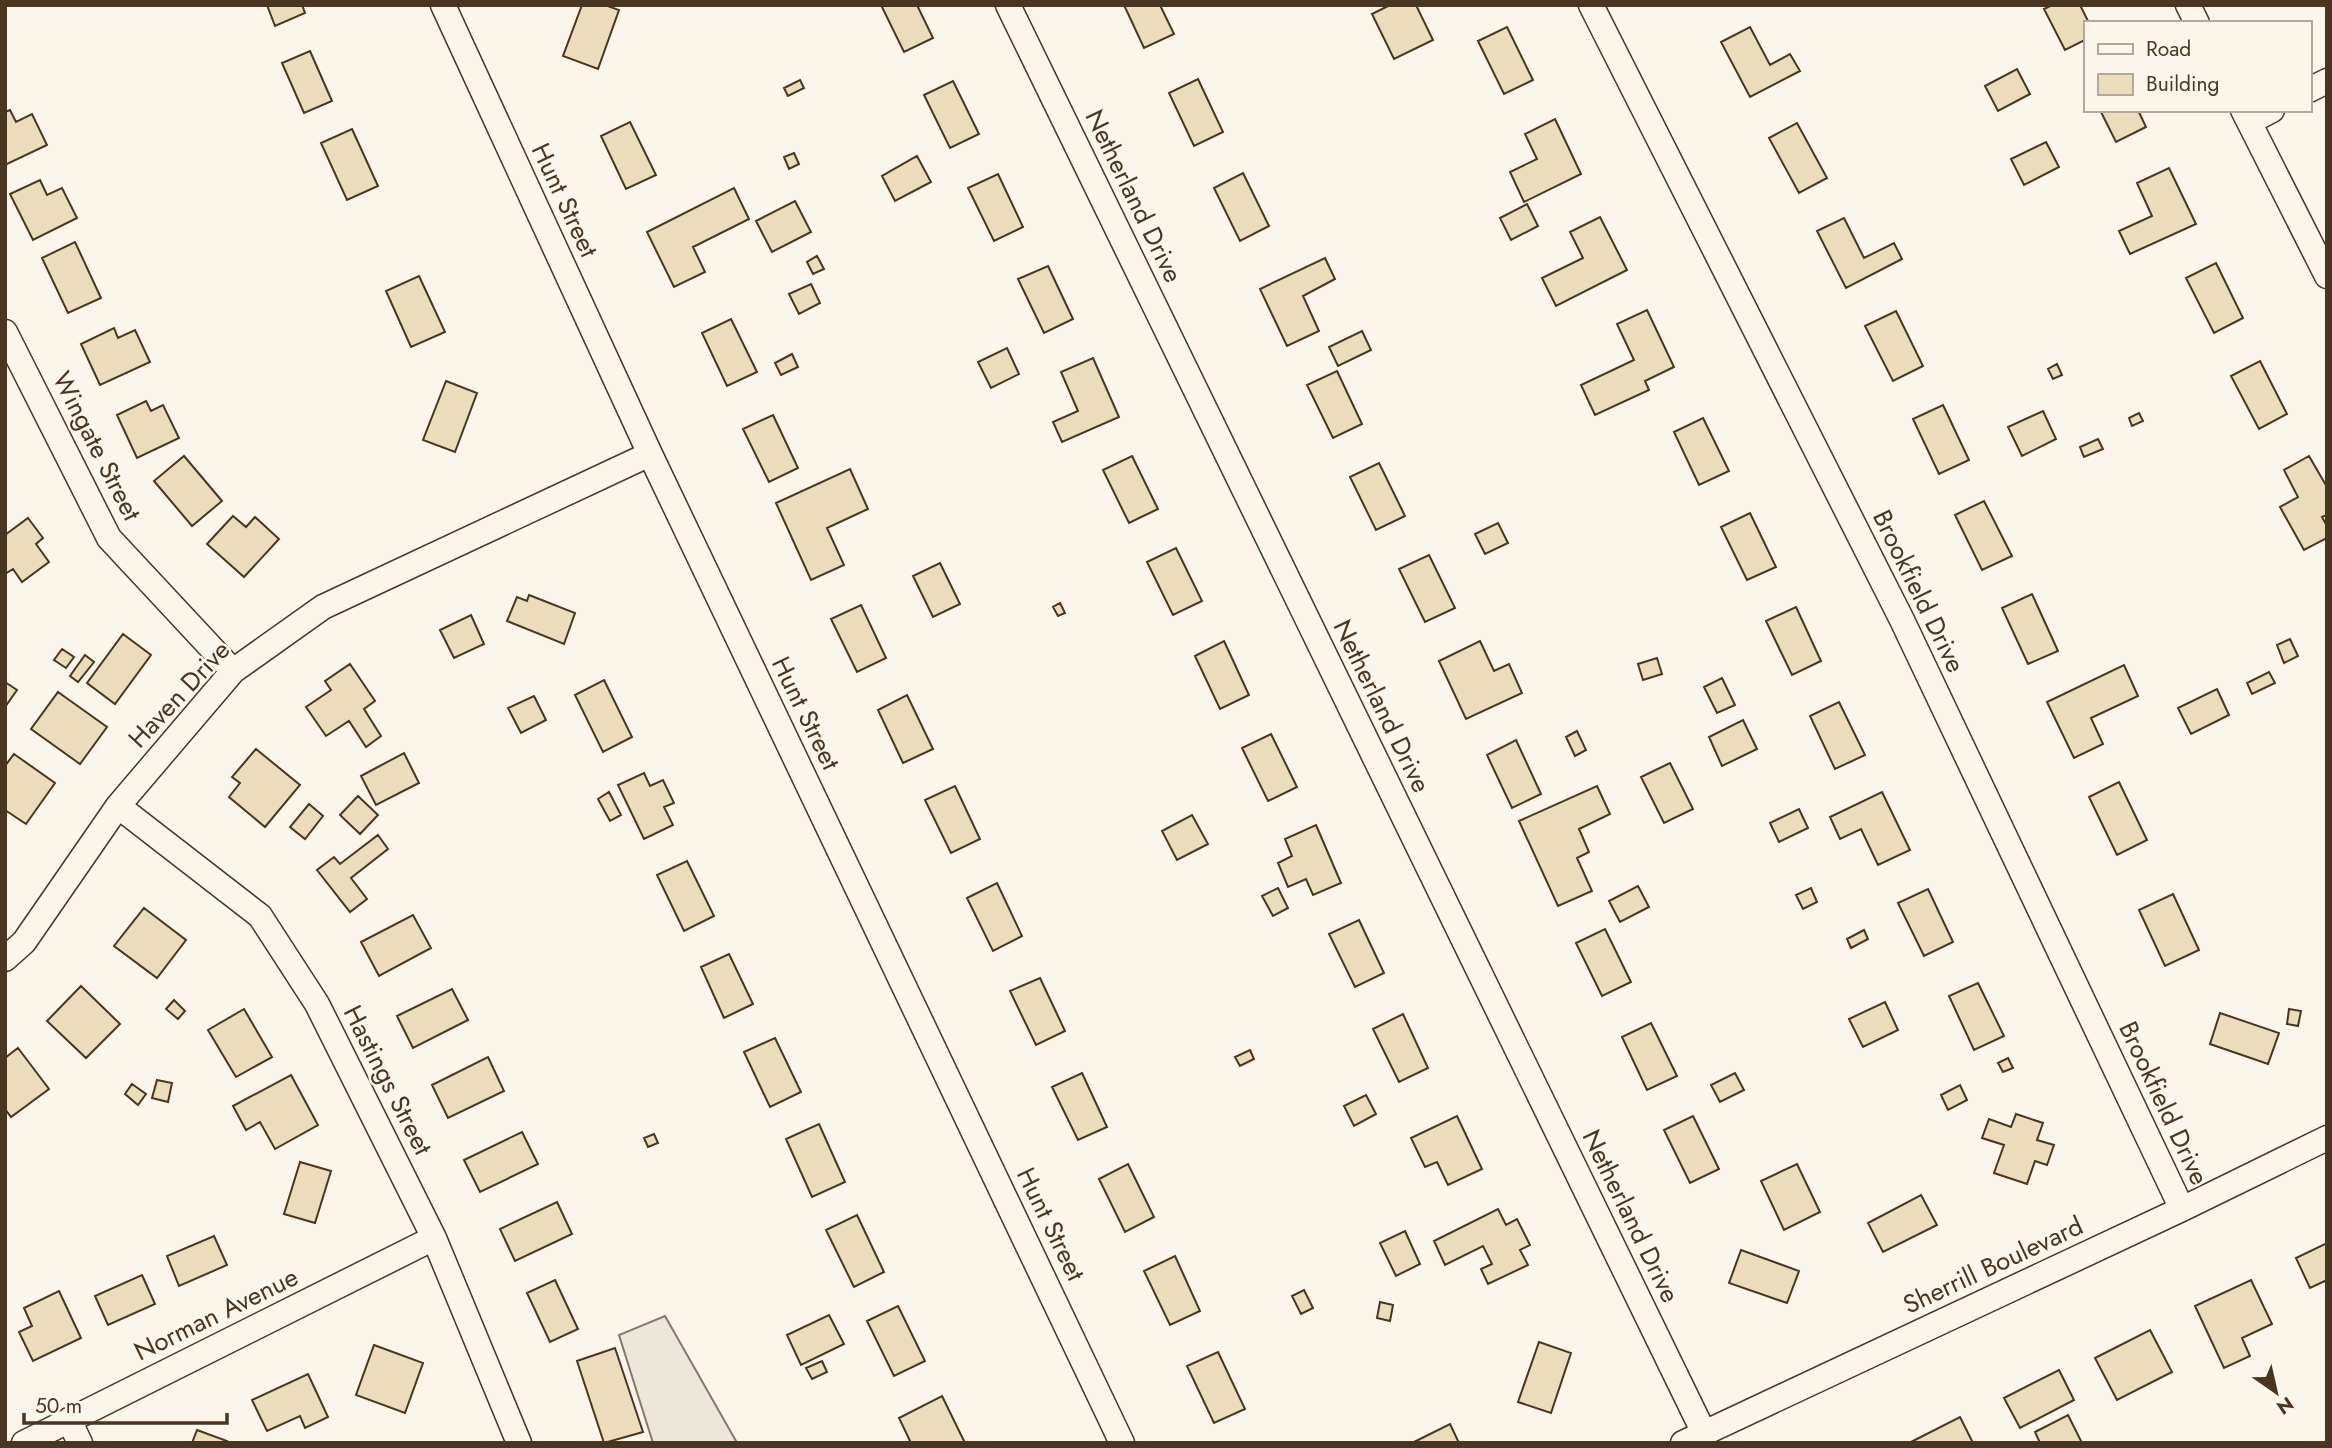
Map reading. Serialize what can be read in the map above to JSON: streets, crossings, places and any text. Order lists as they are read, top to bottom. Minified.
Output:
{"streets":{"street":["Netherland Drive","Hunt Street","Wingate Street","Brookfield Drive","Haven Drive","Hastings Street","Sherrill Boulevard","Norman Avenue"]},"crossings":[["Netherland Drive","Sherrill Boulevard"],["Hunt Street","Haven Drive"],["Wingate Street","Haven Drive"],["Brookfield Drive","Sherrill Boulevard"],["Haven Drive","Hastings Street"],["Hastings Street","Norman Avenue"]],"legend":["Road","Building"],"scale_bar":"50 m","north":"bottom right"}
